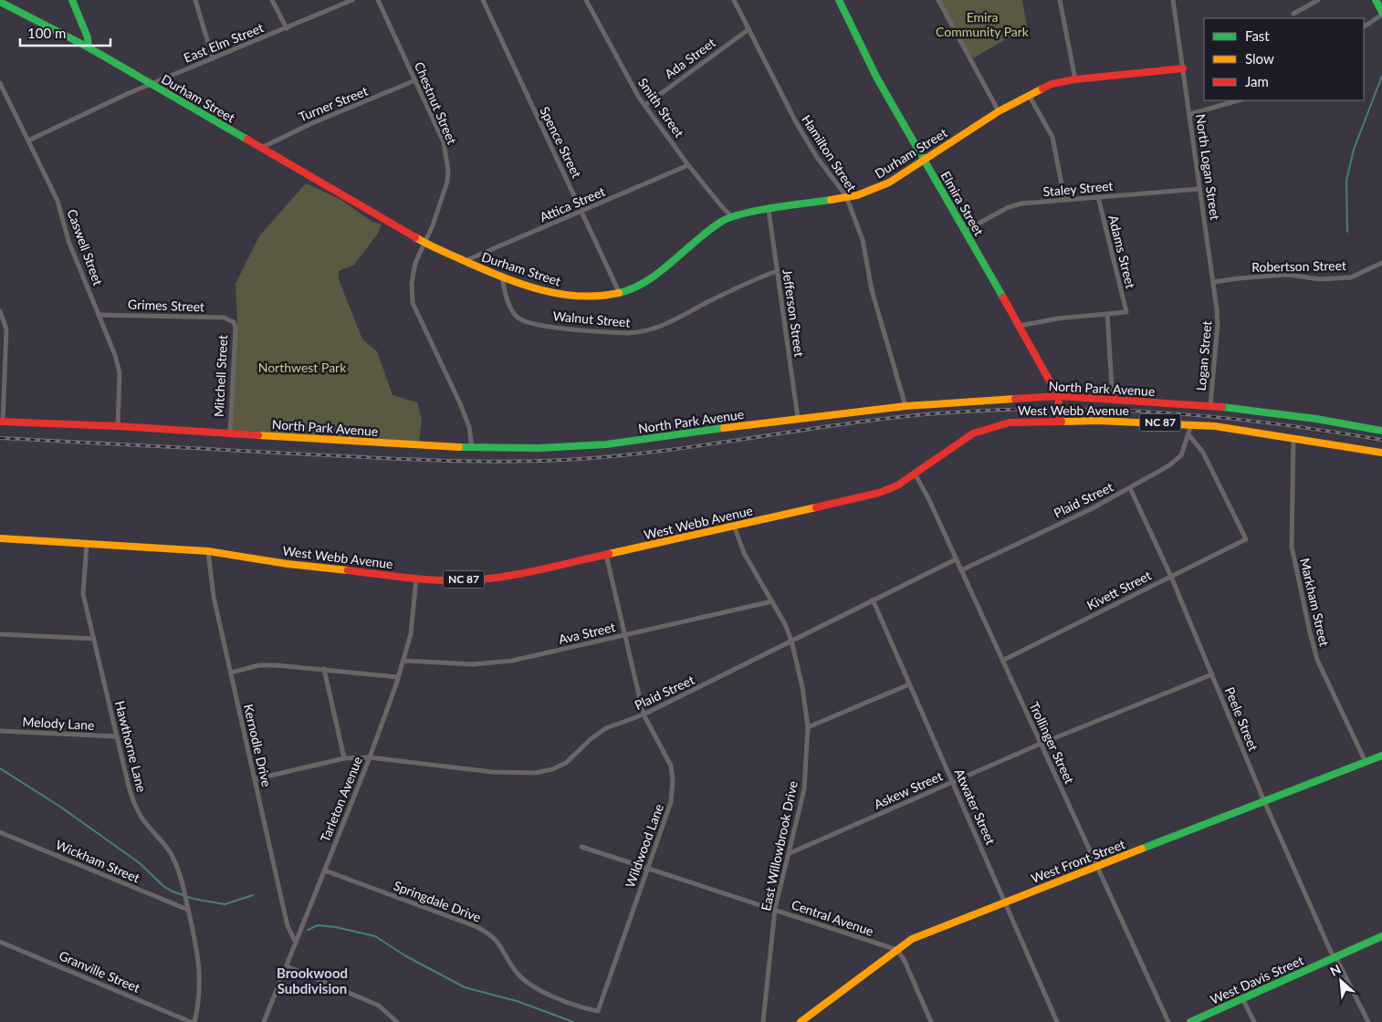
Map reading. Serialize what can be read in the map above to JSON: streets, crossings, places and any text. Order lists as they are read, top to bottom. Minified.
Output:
{"streets":{"main road":["Durham Street","Elmira Street","North Park Avenue","West Webb Avenue","NC 87","West Front Street","West Davis Street"],"street":["East Elm Street","Ada Street","Chestnut Street","Turner Street","Smith Street","Spence Street","Hamilton Street","North Logan Street","Staley Street","Attica Street","Caswell Street","Adams Street","Robertson Street","Grimes Street","Jefferson Street","Walnut Street","Logan Street","Mitchell Street","Plaid Street","Kivett Street","Markham Street","Ava Street","Peele Street","Melody Lane","Trollinger Street","Kernodle Drive","Hawthorne Lane","Askew Street","Tarleton Avenue","Atwater Street","Wildwood Lane","East Willowbrook Drive","Wickham Street","Springdale Drive","Central Avenue","Granville Street"]},"crossings":[["East Elm Street","Durham Street"],["East Elm Street","Caswell Street"],["Ada Street","Smith Street"],["Ada Street","Hamilton Street"],["Durham Street","Chestnut Street"],["Durham Street","Turner Street"],["Durham Street","Smith Street"],["Durham Street","Spence Street"],["Durham Street","Hamilton Street"],["Durham Street","North Logan Street"],["Durham Street","Elmira Street"],["Durham Street","Attica Street"],["Durham Street","Jefferson Street"],["Durham Street","Walnut Street"],["Chestnut Street","Turner Street"],["Chestnut Street","North Park Avenue"],["Smith Street","Attica Street"],["Spence Street","Attica Street"],["Hamilton Street","North Park Avenue"],["North Logan Street","Staley Street"],["North Logan Street","Robertson Street"],["North Logan Street","Logan Street"],["Staley Street","Elmira Street"],["Staley Street","Adams Street"],["Elmira Street","North Park Avenue"],["Elmira Street","West Webb Avenue"],["Caswell Street","Grimes Street"],["Caswell Street","North Park Avenue"],["Robertson Street","Logan Street"],["Grimes Street","Mitchell Street"],["Jefferson Street","Walnut Street"],["Jefferson Street","North Park Avenue"],["Logan Street","North Park Avenue"],["Mitchell Street","North Park Avenue"],["West Webb Avenue","Plaid Street"],["West Webb Avenue","Markham Street"],["West Webb Avenue","Trollinger Street"],["West Webb Avenue","Kernodle Drive"],["West Webb Avenue","Hawthorne Lane"],["West Webb Avenue","Tarleton Avenue"],["West Webb Avenue","Wildwood Lane"],["West Webb Avenue","East Willowbrook Drive"],["Plaid Street","Kivett Street"],["Plaid Street","Peele Street"],["Plaid Street","Trollinger Street"],["Plaid Street","Kernodle Drive"],["Plaid Street","Tarleton Avenue"],["Plaid Street","Atwater Street"],["Plaid Street","Wildwood Lane"],["Plaid Street","East Willowbrook Drive"],["Kivett Street","Peele Street"],["Kivett Street","Trollinger Street"],["Markham Street","West Front Street"],["Ava Street","Tarleton Avenue"],["Ava Street","Wildwood Lane"],["Ava Street","East Willowbrook Drive"],["Peele Street","Askew Street"],["Peele Street","West Front Street"],["Peele Street","West Davis Street"],["Melody Lane","Hawthorne Lane"],["Trollinger Street","Askew Street"],["Trollinger Street","West Front Street"],["Kernodle Drive","Tarleton Avenue"],["Hawthorne Lane","Wickham Street"],["Askew Street","Atwater Street"],["Askew Street","East Willowbrook Drive"],["Tarleton Avenue","Springdale Drive"],["Atwater Street","West Front Street"],["Wildwood Lane","Springdale Drive"],["Wildwood Lane","Central Avenue"],["East Willowbrook Drive","Central Avenue"],["West Front Street","Central Avenue"]],"districts":["Brookwood Subdivision"],"parks":["Emira Community Park","Northwest Park"],"legend":["Fast","Slow","Jam"],"scale_bar":"100 m","north":"top left"}
